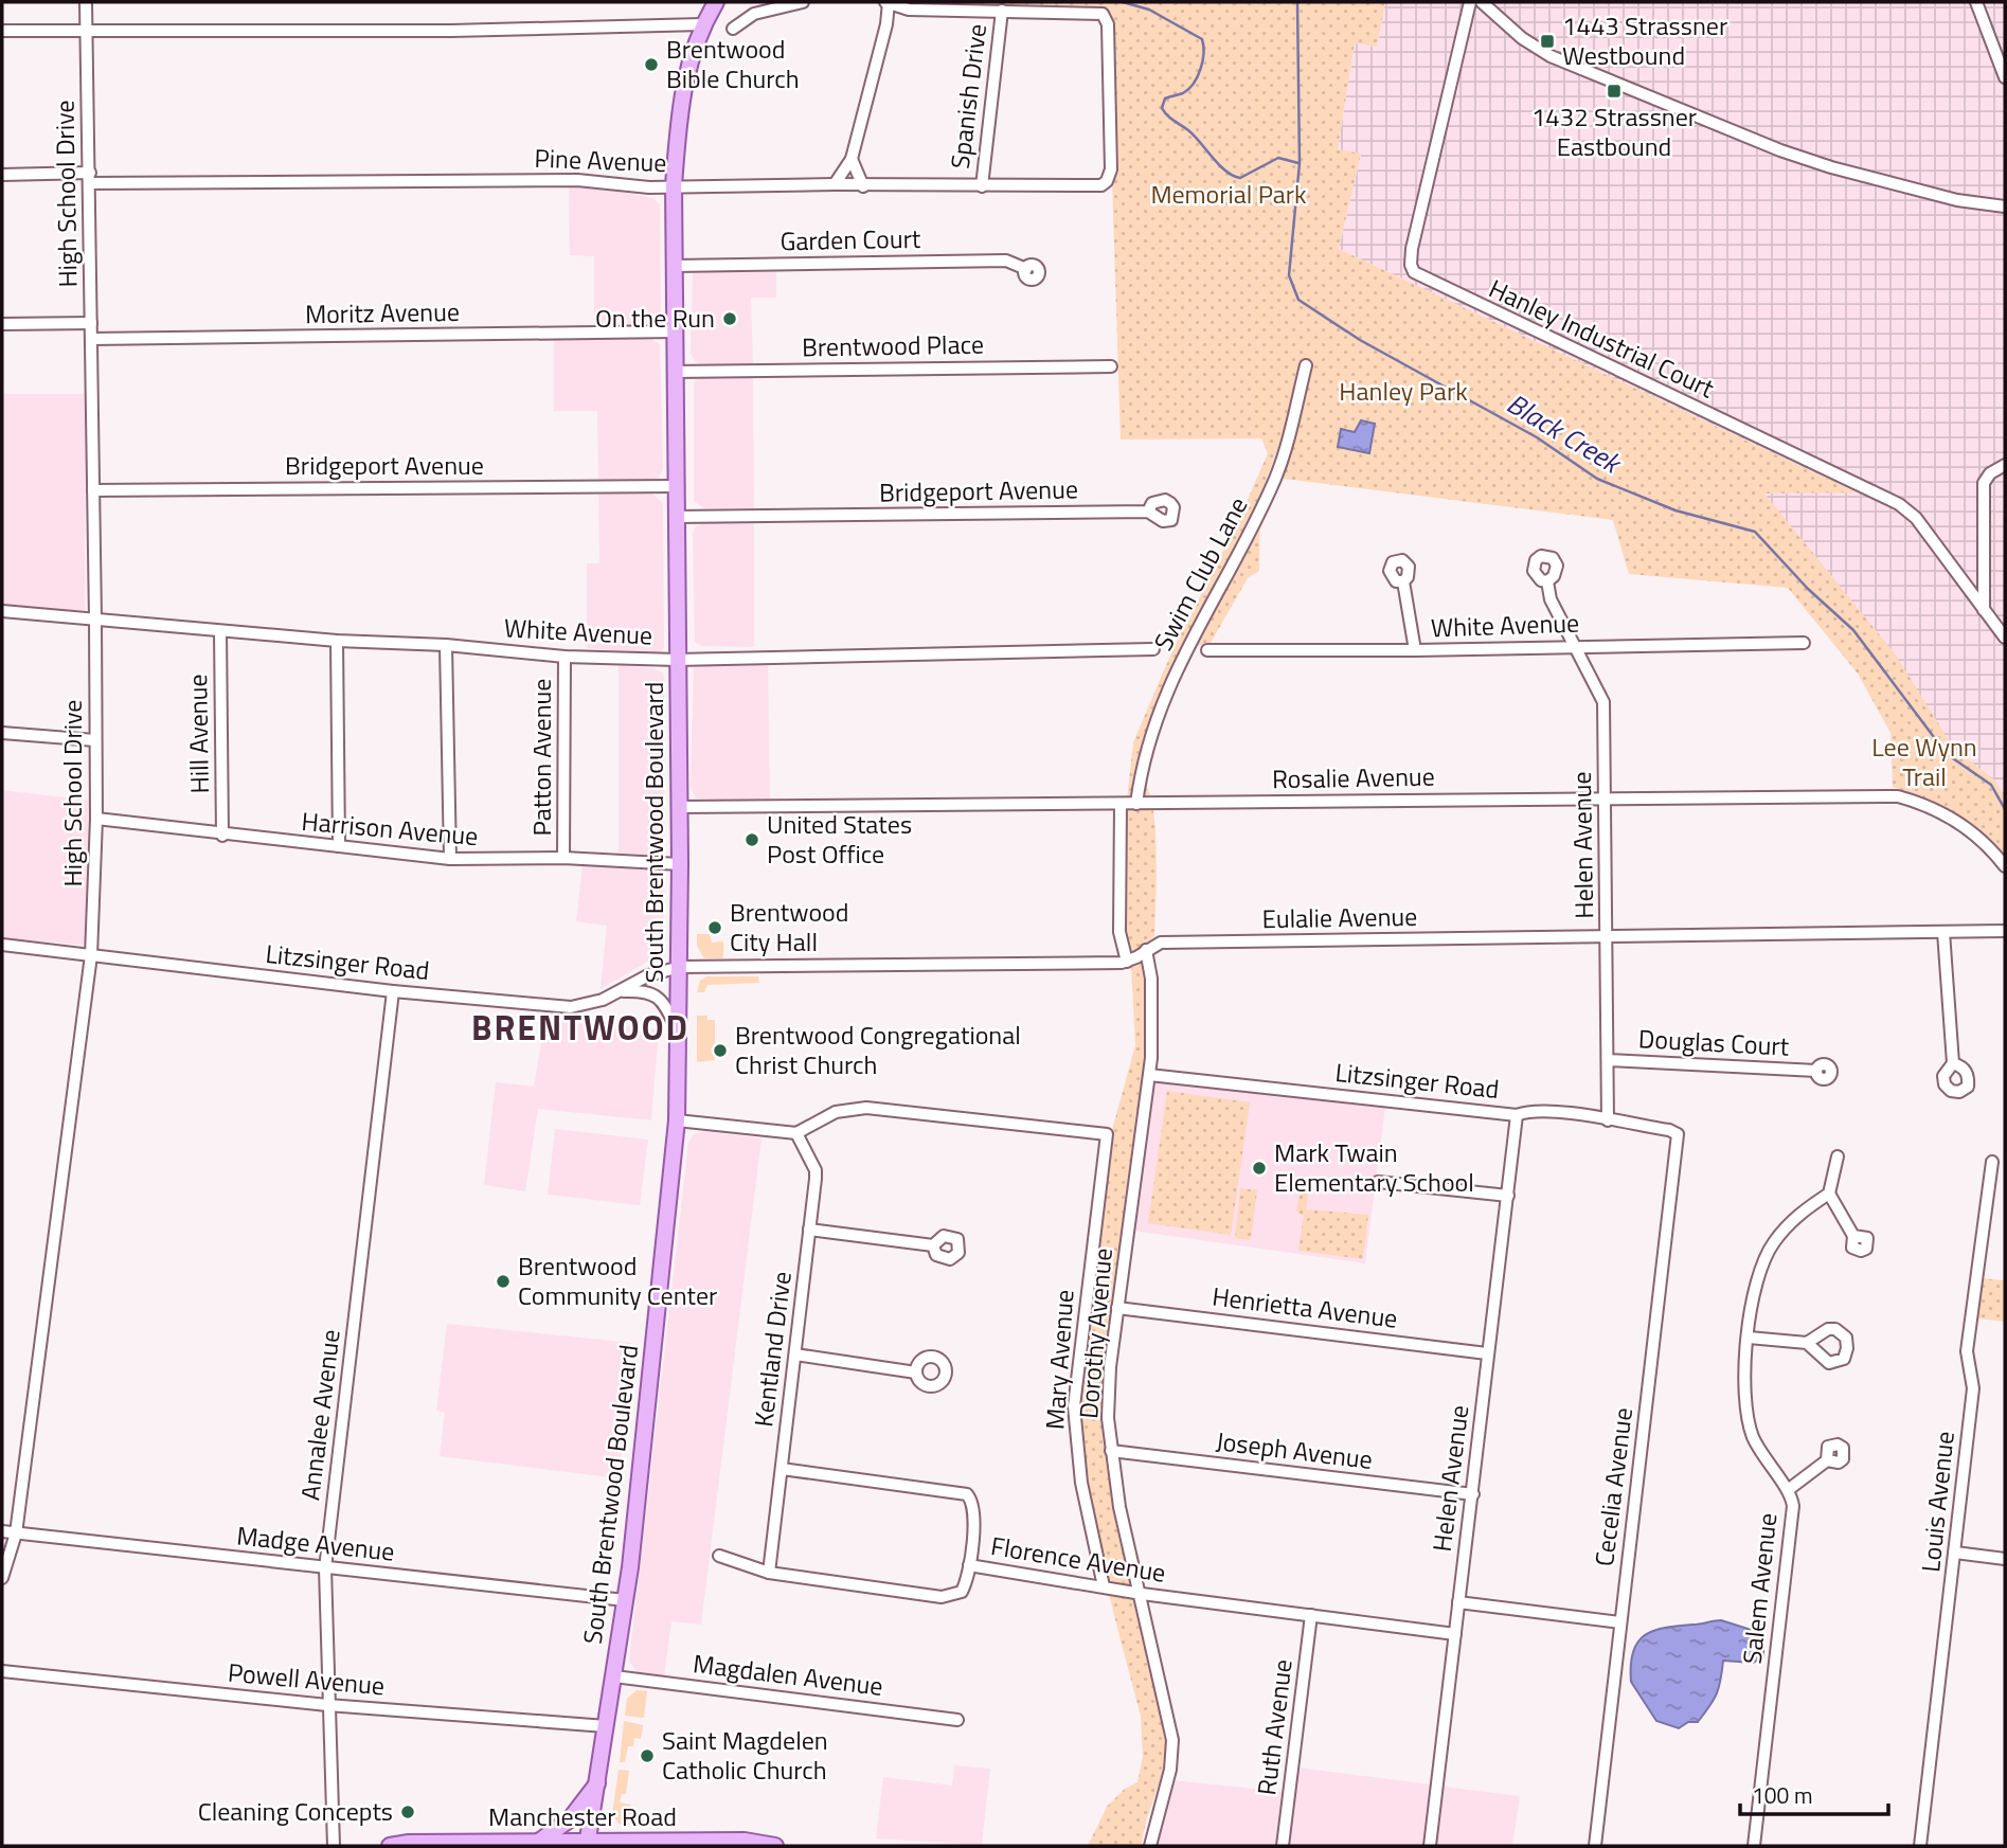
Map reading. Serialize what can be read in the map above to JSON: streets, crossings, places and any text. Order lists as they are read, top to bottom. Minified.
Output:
{"streets":{"main road":["South Brentwood Boulevard","Manchester Road"],"street":["Spanish Drive","Pine Avenue","High School Drive","Garden Court","Moritz Avenue","Hanley Industrial Court","Brentwood Place","Bridgeport Avenue","Swim Club Lane","White Avenue","Hill Avenue","Patton Avenue","Rosalie Avenue","Harrison Avenue","Helen Avenue","Eulalie Avenue","Litzsinger Road","Douglas Court","Henrietta Avenue","Dorothy Avenue","Kentland Drive","Mary Avenue","Annalee Avenue","Joseph Avenue","Cecelia Avenue","Louis Avenue","Madge Avenue","Florence Avenue","Salem Avenue","Magdalen Avenue","Powell Avenue","Ruth Avenue"]},"crossings":[["Spanish Drive","Pine Avenue"],["Pine Avenue","High School Drive"],["Pine Avenue","South Brentwood Boulevard"],["High School Drive","Moritz Avenue"],["High School Drive","Bridgeport Avenue"],["High School Drive","White Avenue"],["High School Drive","Harrison Avenue"],["High School Drive","Litzsinger Road"],["High School Drive","Madge Avenue"],["Garden Court","South Brentwood Boulevard"],["Moritz Avenue","South Brentwood Boulevard"],["Brentwood Place","South Brentwood Boulevard"],["Bridgeport Avenue","South Brentwood Boulevard"],["Swim Club Lane","Rosalie Avenue"],["White Avenue","Hill Avenue"],["White Avenue","Patton Avenue"],["White Avenue","South Brentwood Boulevard"],["White Avenue","Helen Avenue"],["Hill Avenue","Harrison Avenue"],["Patton Avenue","Harrison Avenue"],["Rosalie Avenue","South Brentwood Boulevard"],["Rosalie Avenue","Helen Avenue"],["Harrison Avenue","South Brentwood Boulevard"],["South Brentwood Boulevard","Litzsinger Road"],["South Brentwood Boulevard","Madge Avenue"],["South Brentwood Boulevard","Magdalen Avenue"],["South Brentwood Boulevard","Powell Avenue"],["South Brentwood Boulevard","Manchester Road"],["Helen Avenue","Eulalie Avenue"],["Helen Avenue","Litzsinger Road"],["Helen Avenue","Douglas Court"],["Helen Avenue","Henrietta Avenue"],["Helen Avenue","Joseph Avenue"],["Helen Avenue","Florence Avenue"],["Eulalie Avenue","Dorothy Avenue"],["Litzsinger Road","Dorothy Avenue"],["Litzsinger Road","Annalee Avenue"],["Litzsinger Road","Cecelia Avenue"],["Henrietta Avenue","Dorothy Avenue"],["Dorothy Avenue","Joseph Avenue"],["Dorothy Avenue","Florence Avenue"],["Kentland Drive","Mary Avenue"],["Kentland Drive","Florence Avenue"],["Mary Avenue","Florence Avenue"],["Annalee Avenue","Madge Avenue"],["Annalee Avenue","Powell Avenue"],["Florence Avenue","Ruth Avenue"]],"districts":["BRENTWOOD"],"water":["Black Creek"],"parks":["Memorial Park","Hanley Park","Lee Wynn Trail"],"places":{"transit":["1443 Strassner Westbound","1432 Strassner Eastbound"],"other":["Brentwood Bible Church","On the Run","United States Post Office","Brentwood City Hall","Brentwood Congregational Christ Church","Mark Twain Elementary School","Brentwood Community Center","Saint Magdelen Catholic Church","Cleaning Concepts"]},"scale_bar":"100 m"}
